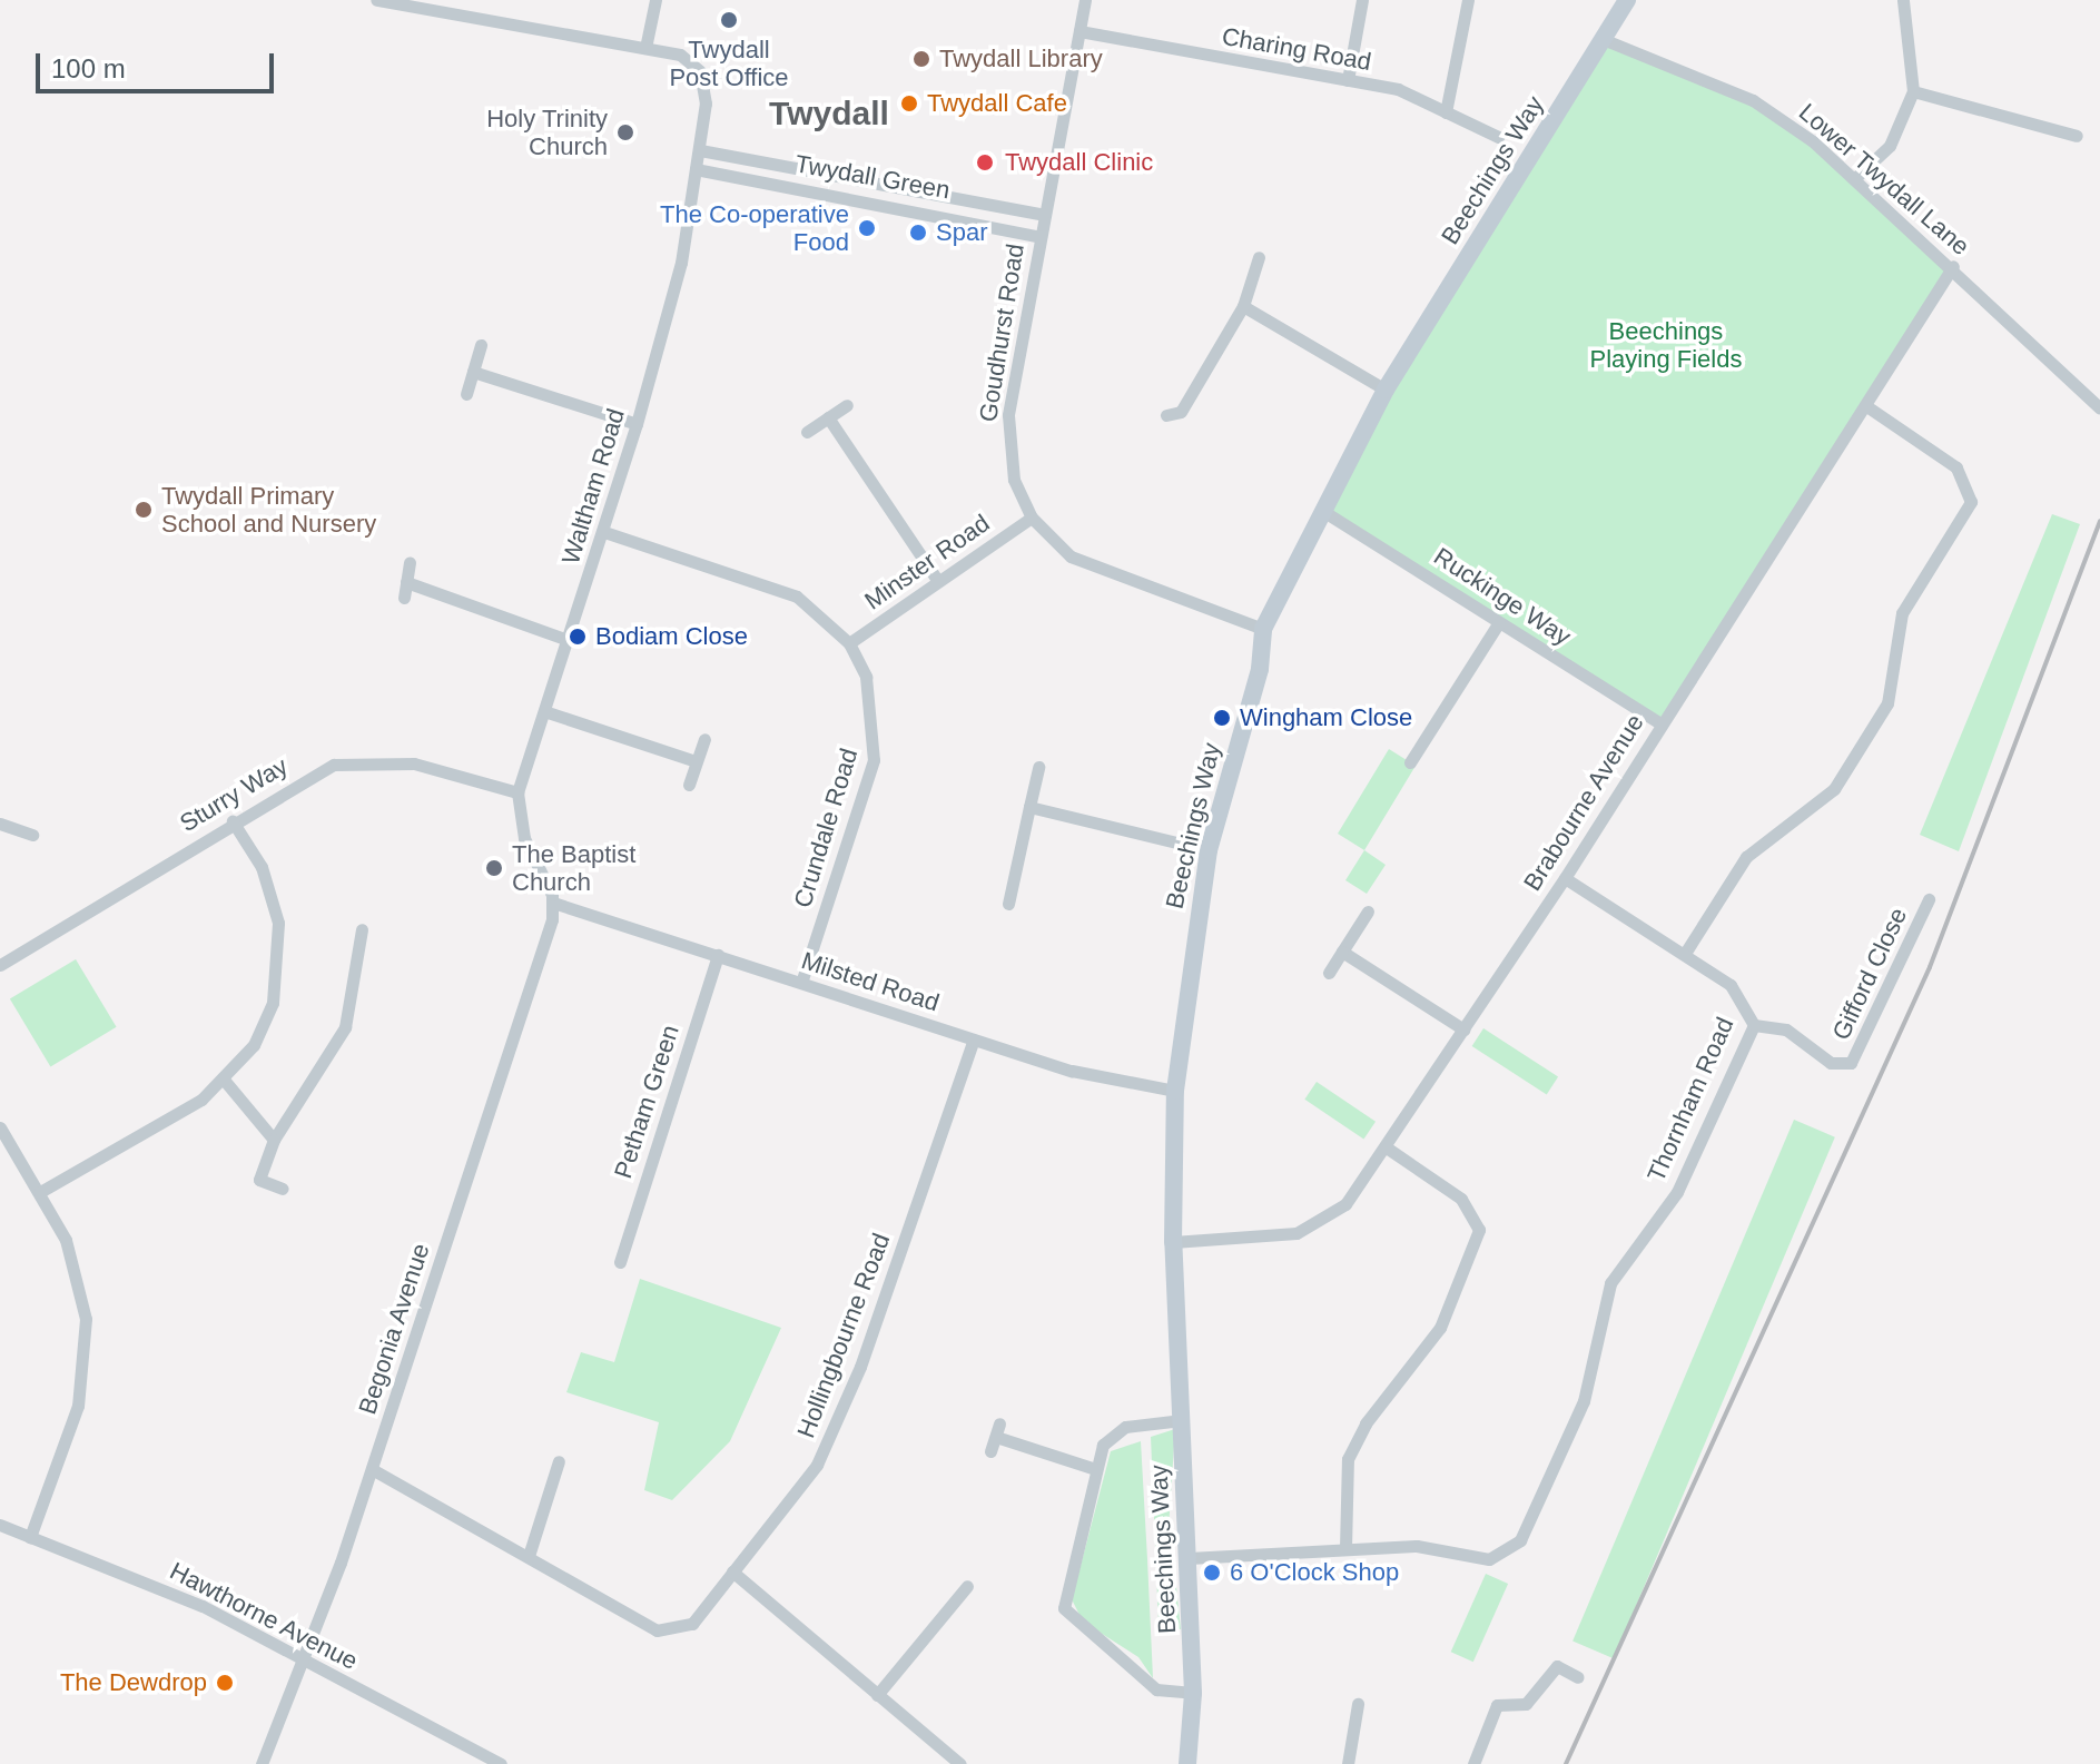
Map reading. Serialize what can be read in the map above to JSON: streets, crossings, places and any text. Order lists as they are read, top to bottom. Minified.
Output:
{"streets":{"street":["Charing Road","Beechings Way","Twydall Green","Lower Twydall Lane","Goudhurst Road","Waltham Road","Minster Road","Ruckinge Way","Sturry Way","Brabourne Avenue","Crundale Road","Gifford Close","Milsted Road","Thornham Road","Petham Green","Begonia Avenue","Hollingbourne Road","Hawthorne Avenue"]},"crossings":[["Charing Road","Goudhurst Road"],["Beechings Way","Lower Twydall Lane"],["Beechings Way","Goudhurst Road"],["Beechings Way","Ruckinge Way"],["Beechings Way","Brabourne Avenue"],["Beechings Way","Milsted Road"],["Beechings Way","Thornham Road"],["Twydall Green","Goudhurst Road"],["Twydall Green","Waltham Road"],["Lower Twydall Lane","Brabourne Avenue"],["Goudhurst Road","Minster Road"],["Waltham Road","Sturry Way"],["Waltham Road","Crundale Road"],["Waltham Road","Milsted Road"],["Waltham Road","Begonia Avenue"],["Minster Road","Crundale Road"],["Ruckinge Way","Brabourne Avenue"],["Brabourne Avenue","Thornham Road"],["Crundale Road","Milsted Road"],["Gifford Close","Thornham Road"],["Milsted Road","Petham Green"],["Milsted Road","Begonia Avenue"],["Milsted Road","Hollingbourne Road"],["Begonia Avenue","Hollingbourne Road"],["Begonia Avenue","Hawthorne Avenue"]],"districts":["Twydall"],"parks":["Beechings Playing Fields"],"places":["Twydall Post Office","Twydall Library","Twydall Cafe","Holy Trinity Church","Twydall Clinic","The Co-operative Food","Spar","Twydall Primary School and Nursery","Bodiam Close","Wingham Close","The Baptist Church","6 O'Clock Shop","The Dewdrop"],"scale_bar":"100 m"}
